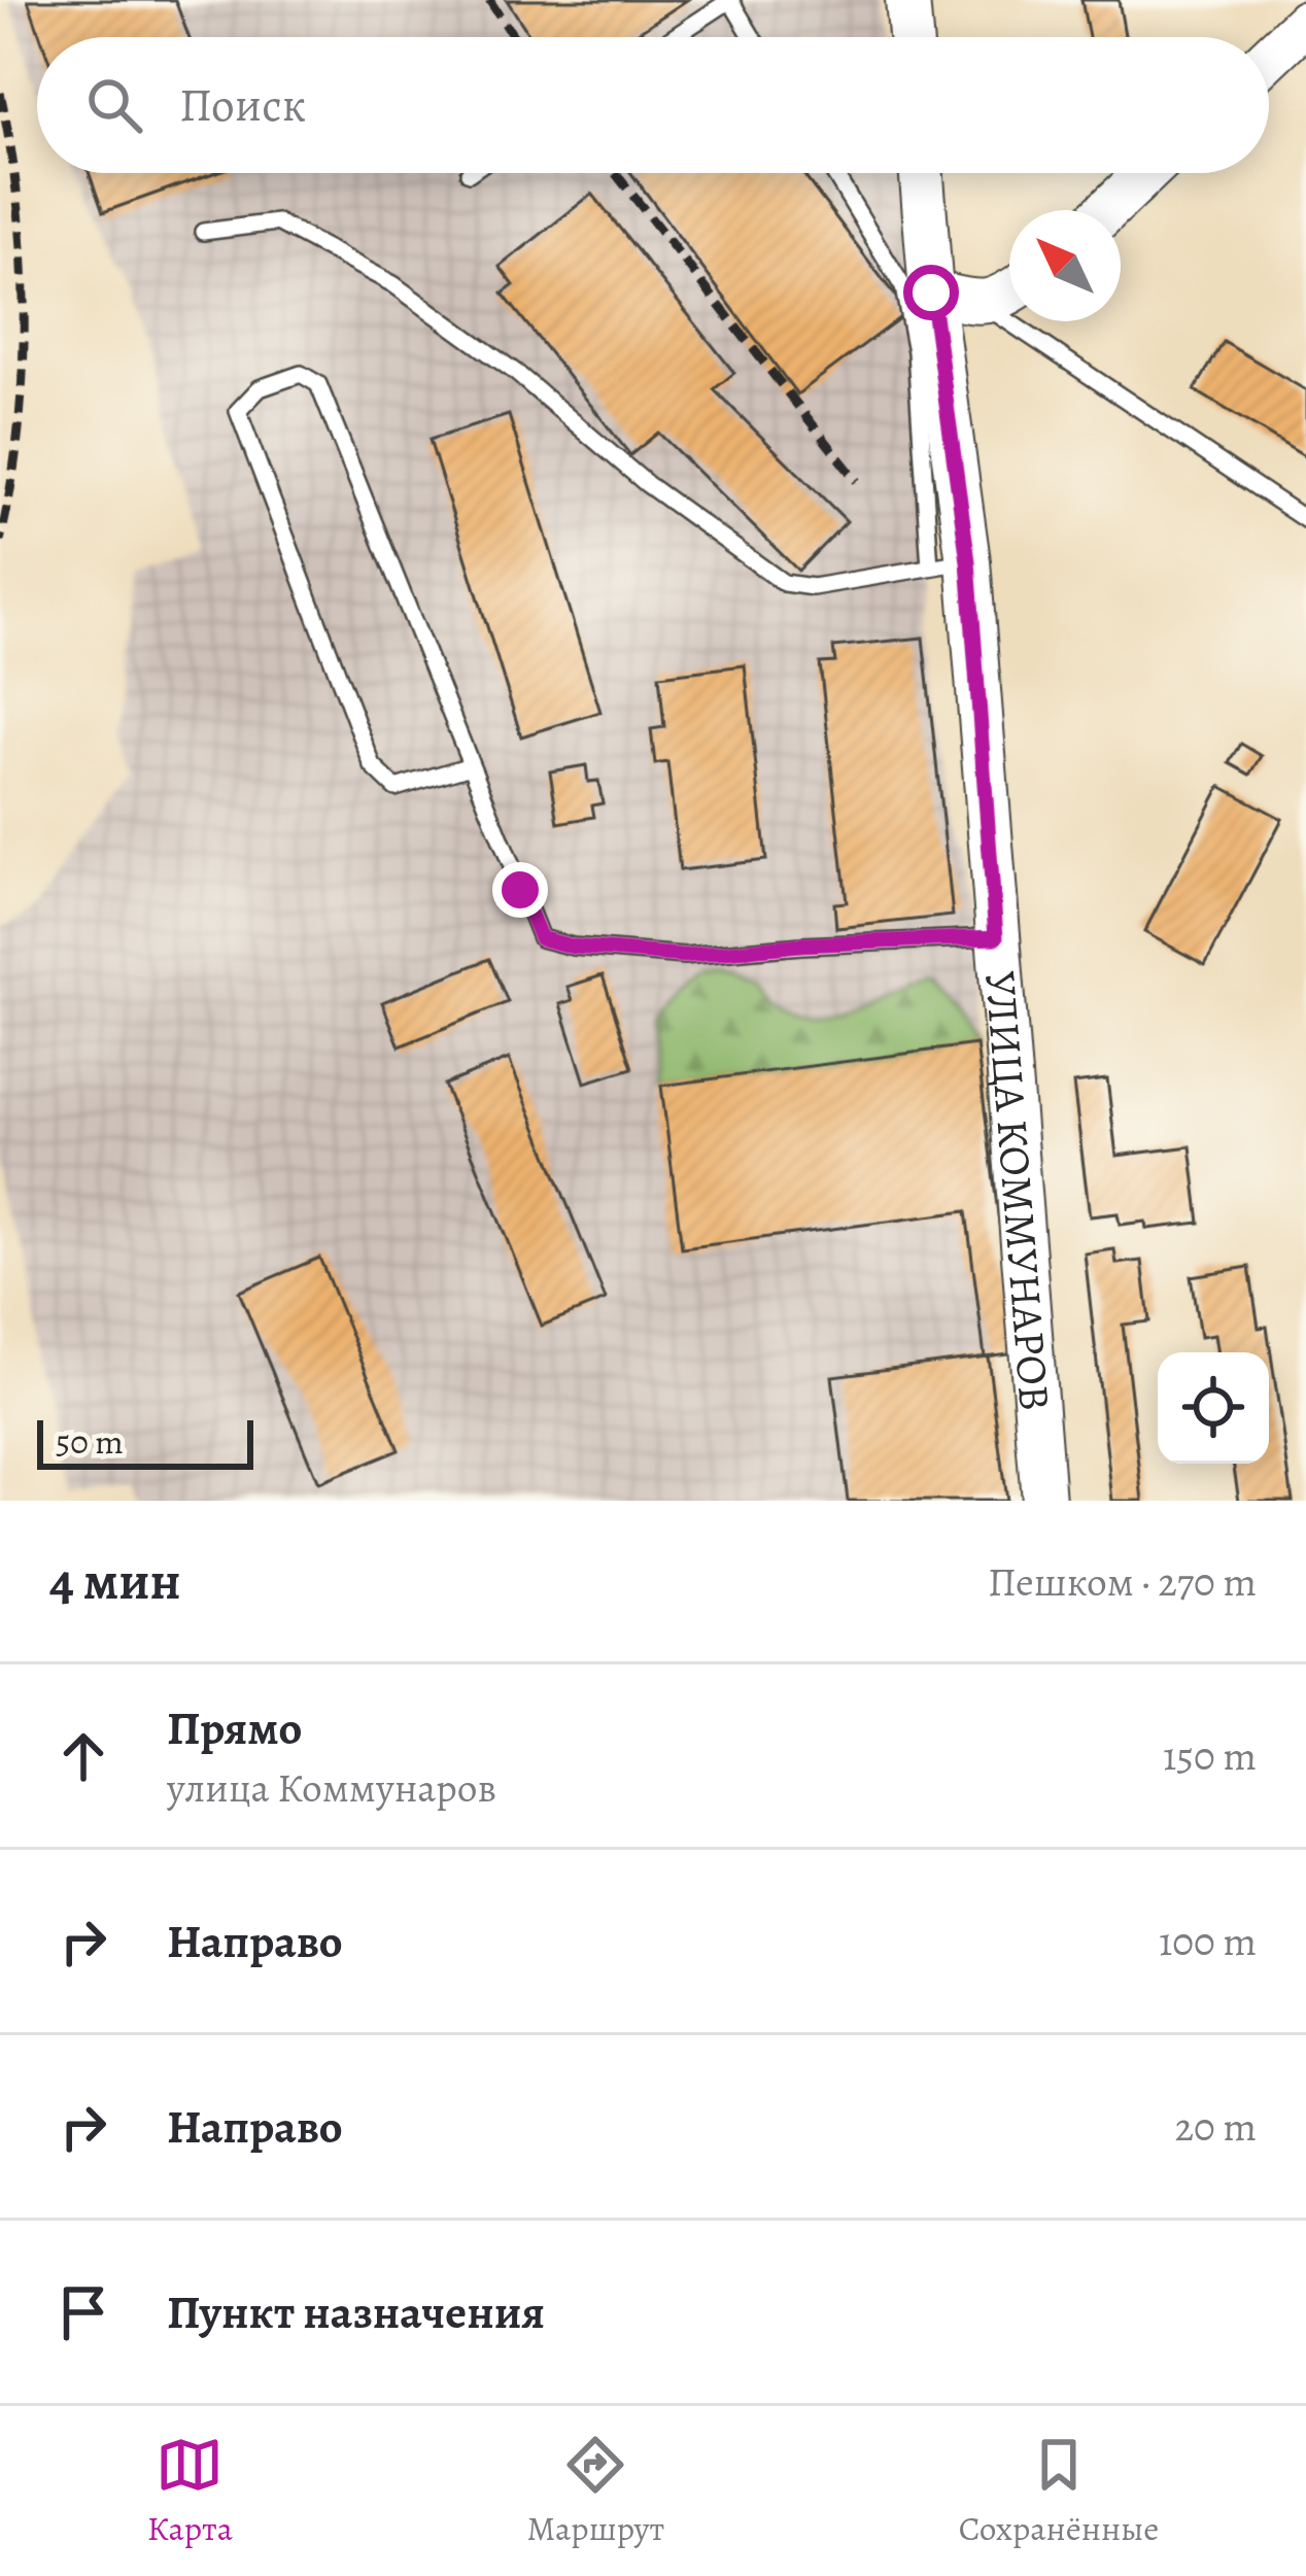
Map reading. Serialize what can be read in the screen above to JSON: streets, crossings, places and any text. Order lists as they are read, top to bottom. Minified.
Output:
{"streets":{"main road":["УЛИЦА КОММУНАРОВ"]},"scale_bar":"50 m","north":"top left","page":{"search":"Поиск","scale":"50 m","heading":["4 мин","Пешком · 270 m"],"list":[["Прямо","улица Коммунаров","150 m"],["Направо","100 m"],["Направо","20 m"],"Пункт назначения"],"nav":["Карта","Маршрут","Сохранённые"]}}
